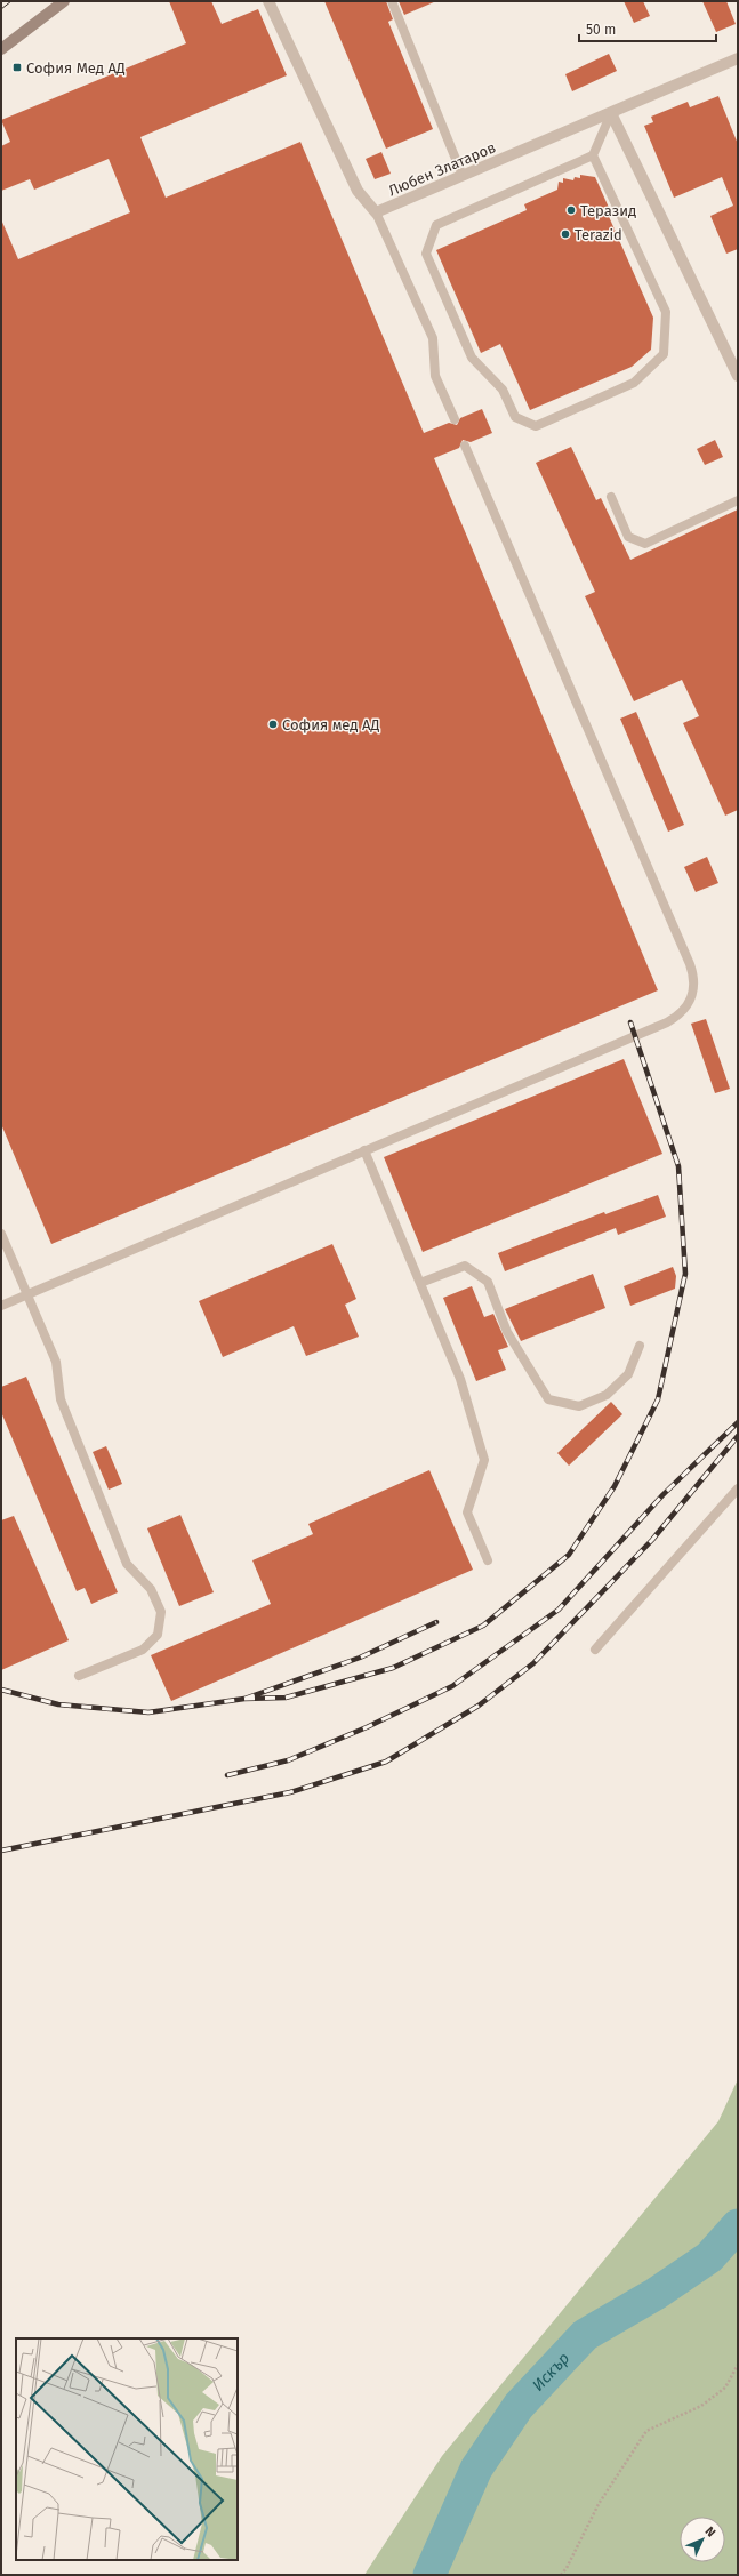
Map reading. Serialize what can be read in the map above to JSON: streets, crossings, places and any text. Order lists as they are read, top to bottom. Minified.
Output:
{"streets":{"street":["Любен Златаров"]},"water":["Искър"],"places":{"transit":["София Мед АД"],"other":["Теразид","Terazid","София мед АД"]},"scale_bar":"50 m","north":"top right"}
